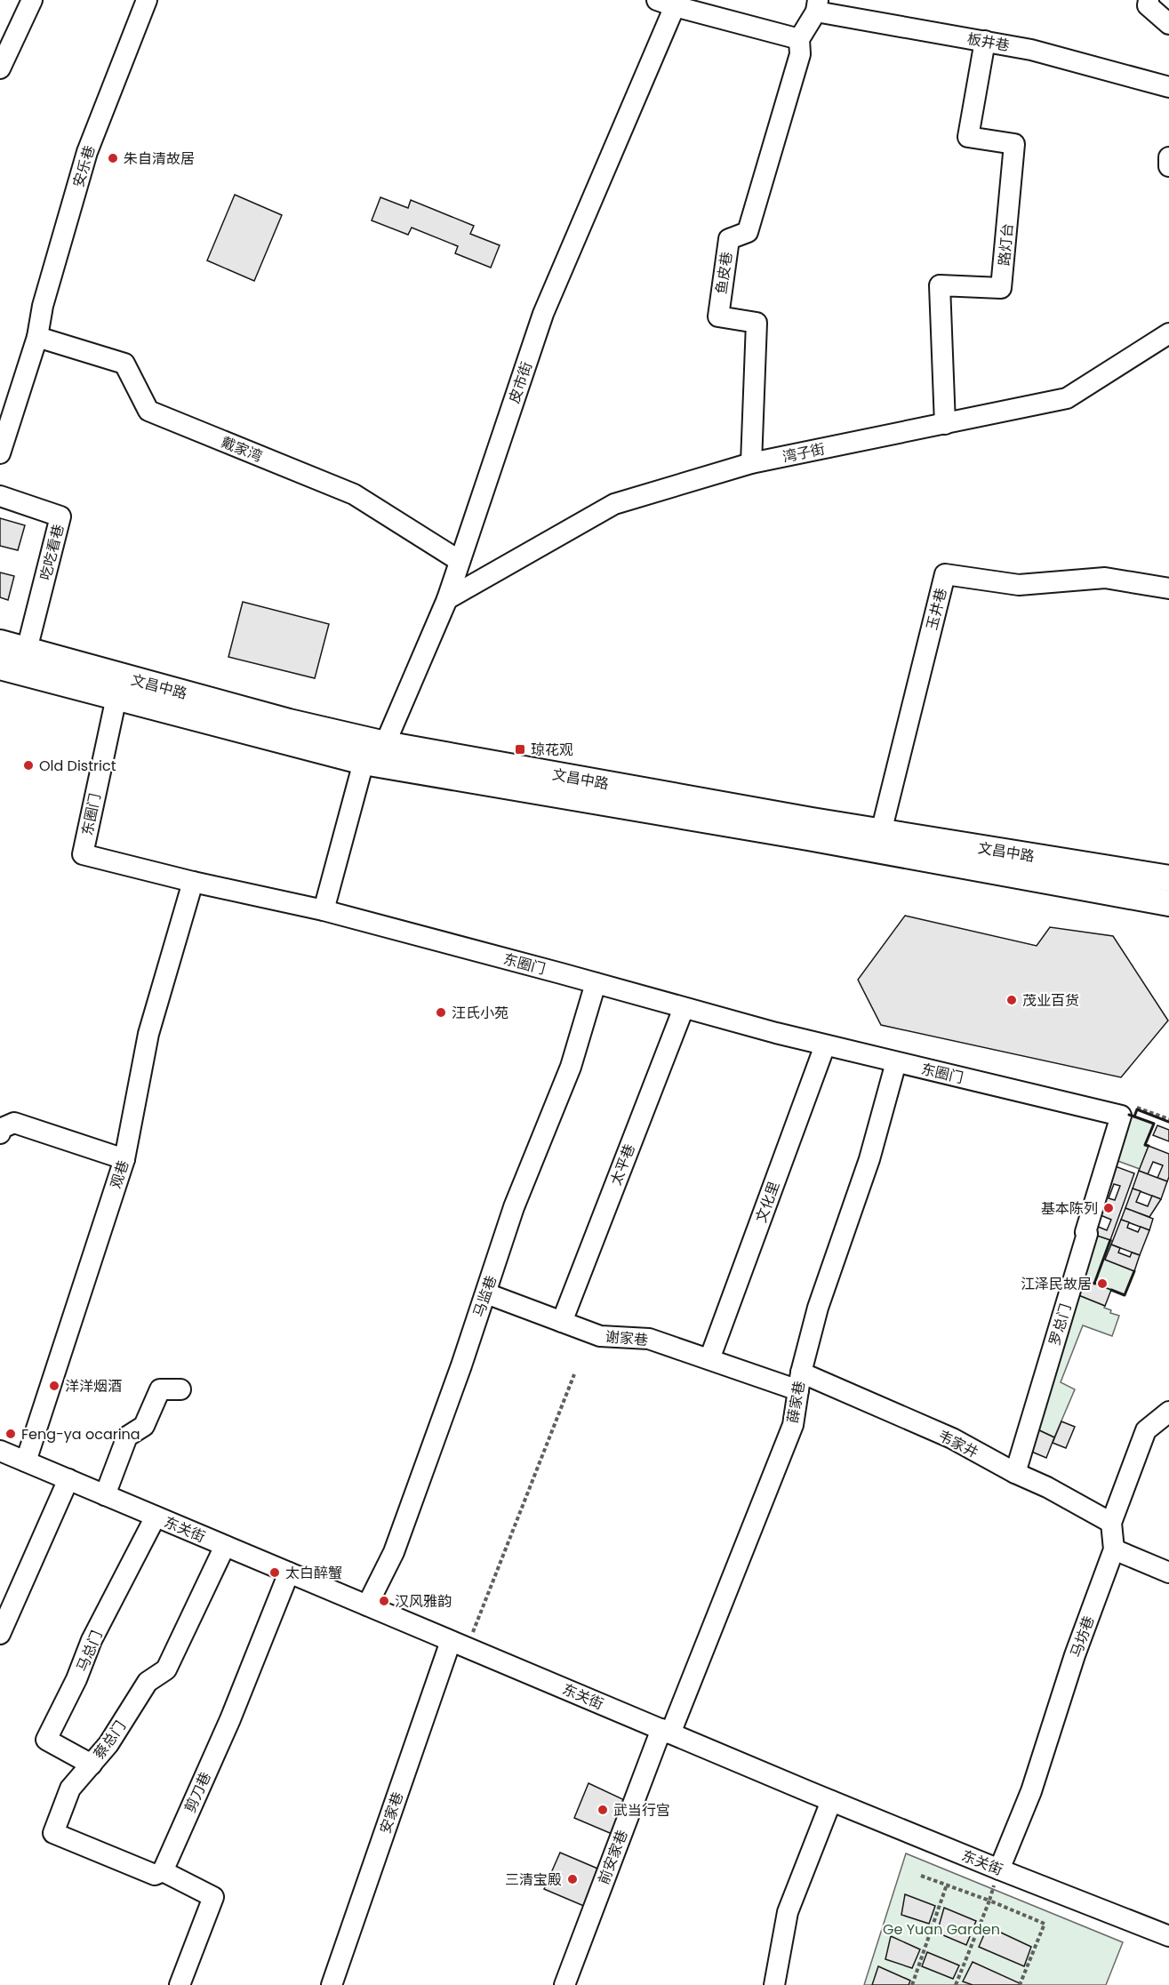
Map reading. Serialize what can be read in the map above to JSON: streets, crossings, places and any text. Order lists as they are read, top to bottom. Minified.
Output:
{"streets":{"main road":["文昌中路"],"street":["板井巷","安乐巷","路灯台","鱼皮巷","皮市街","戴家湾","湾子街","吃吃看巷","玉井巷","东圈门","太平巷","观巷","文化里","马监巷","罗总门","谢家巷","薛家巷","韦家井","东关街","马坊巷","马总门","蔡总门","剪刀巷","安家巷","前安家巷"]},"crossings":[["板井巷","路灯台"],["板井巷","鱼皮巷"],["安乐巷","戴家湾"],["路灯台","湾子街"],["鱼皮巷","湾子街"],["皮市街","戴家湾"],["皮市街","湾子街"],["皮市街","文昌中路"],["吃吃看巷","文昌中路"],["玉井巷","文昌中路"],["文昌中路","东圈门"],["东圈门","太平巷"],["东圈门","观巷"],["东圈门","文化里"],["东圈门","马监巷"],["东圈门","罗总门"],["东圈门","薛家巷"],["太平巷","谢家巷"],["观巷","东关街"],["文化里","谢家巷"],["马监巷","谢家巷"],["马监巷","东关街"],["罗总门","韦家井"],["谢家巷","薛家巷"],["谢家巷","韦家井"],["薛家巷","韦家井"],["薛家巷","东关街"],["薛家巷","前安家巷"],["韦家井","马坊巷"],["东关街","马坊巷"],["东关街","马总门"],["东关街","蔡总门"],["东关街","剪刀巷"],["东关街","安家巷"],["东关街","前安家巷"],["马总门","蔡总门"],["蔡总门","剪刀巷"]],"parks":["Ge Yuan Garden"],"places":{"other":["朱自清故居","Old District","茂业百货","汪氏小苑","基本陈列","江泽民故居","洋洋烟酒","Feng-ya ocarina","太白醉蟹","汉风雅韵","武当行宫","三清宝殿"],"transit":["琼花观"]}}
